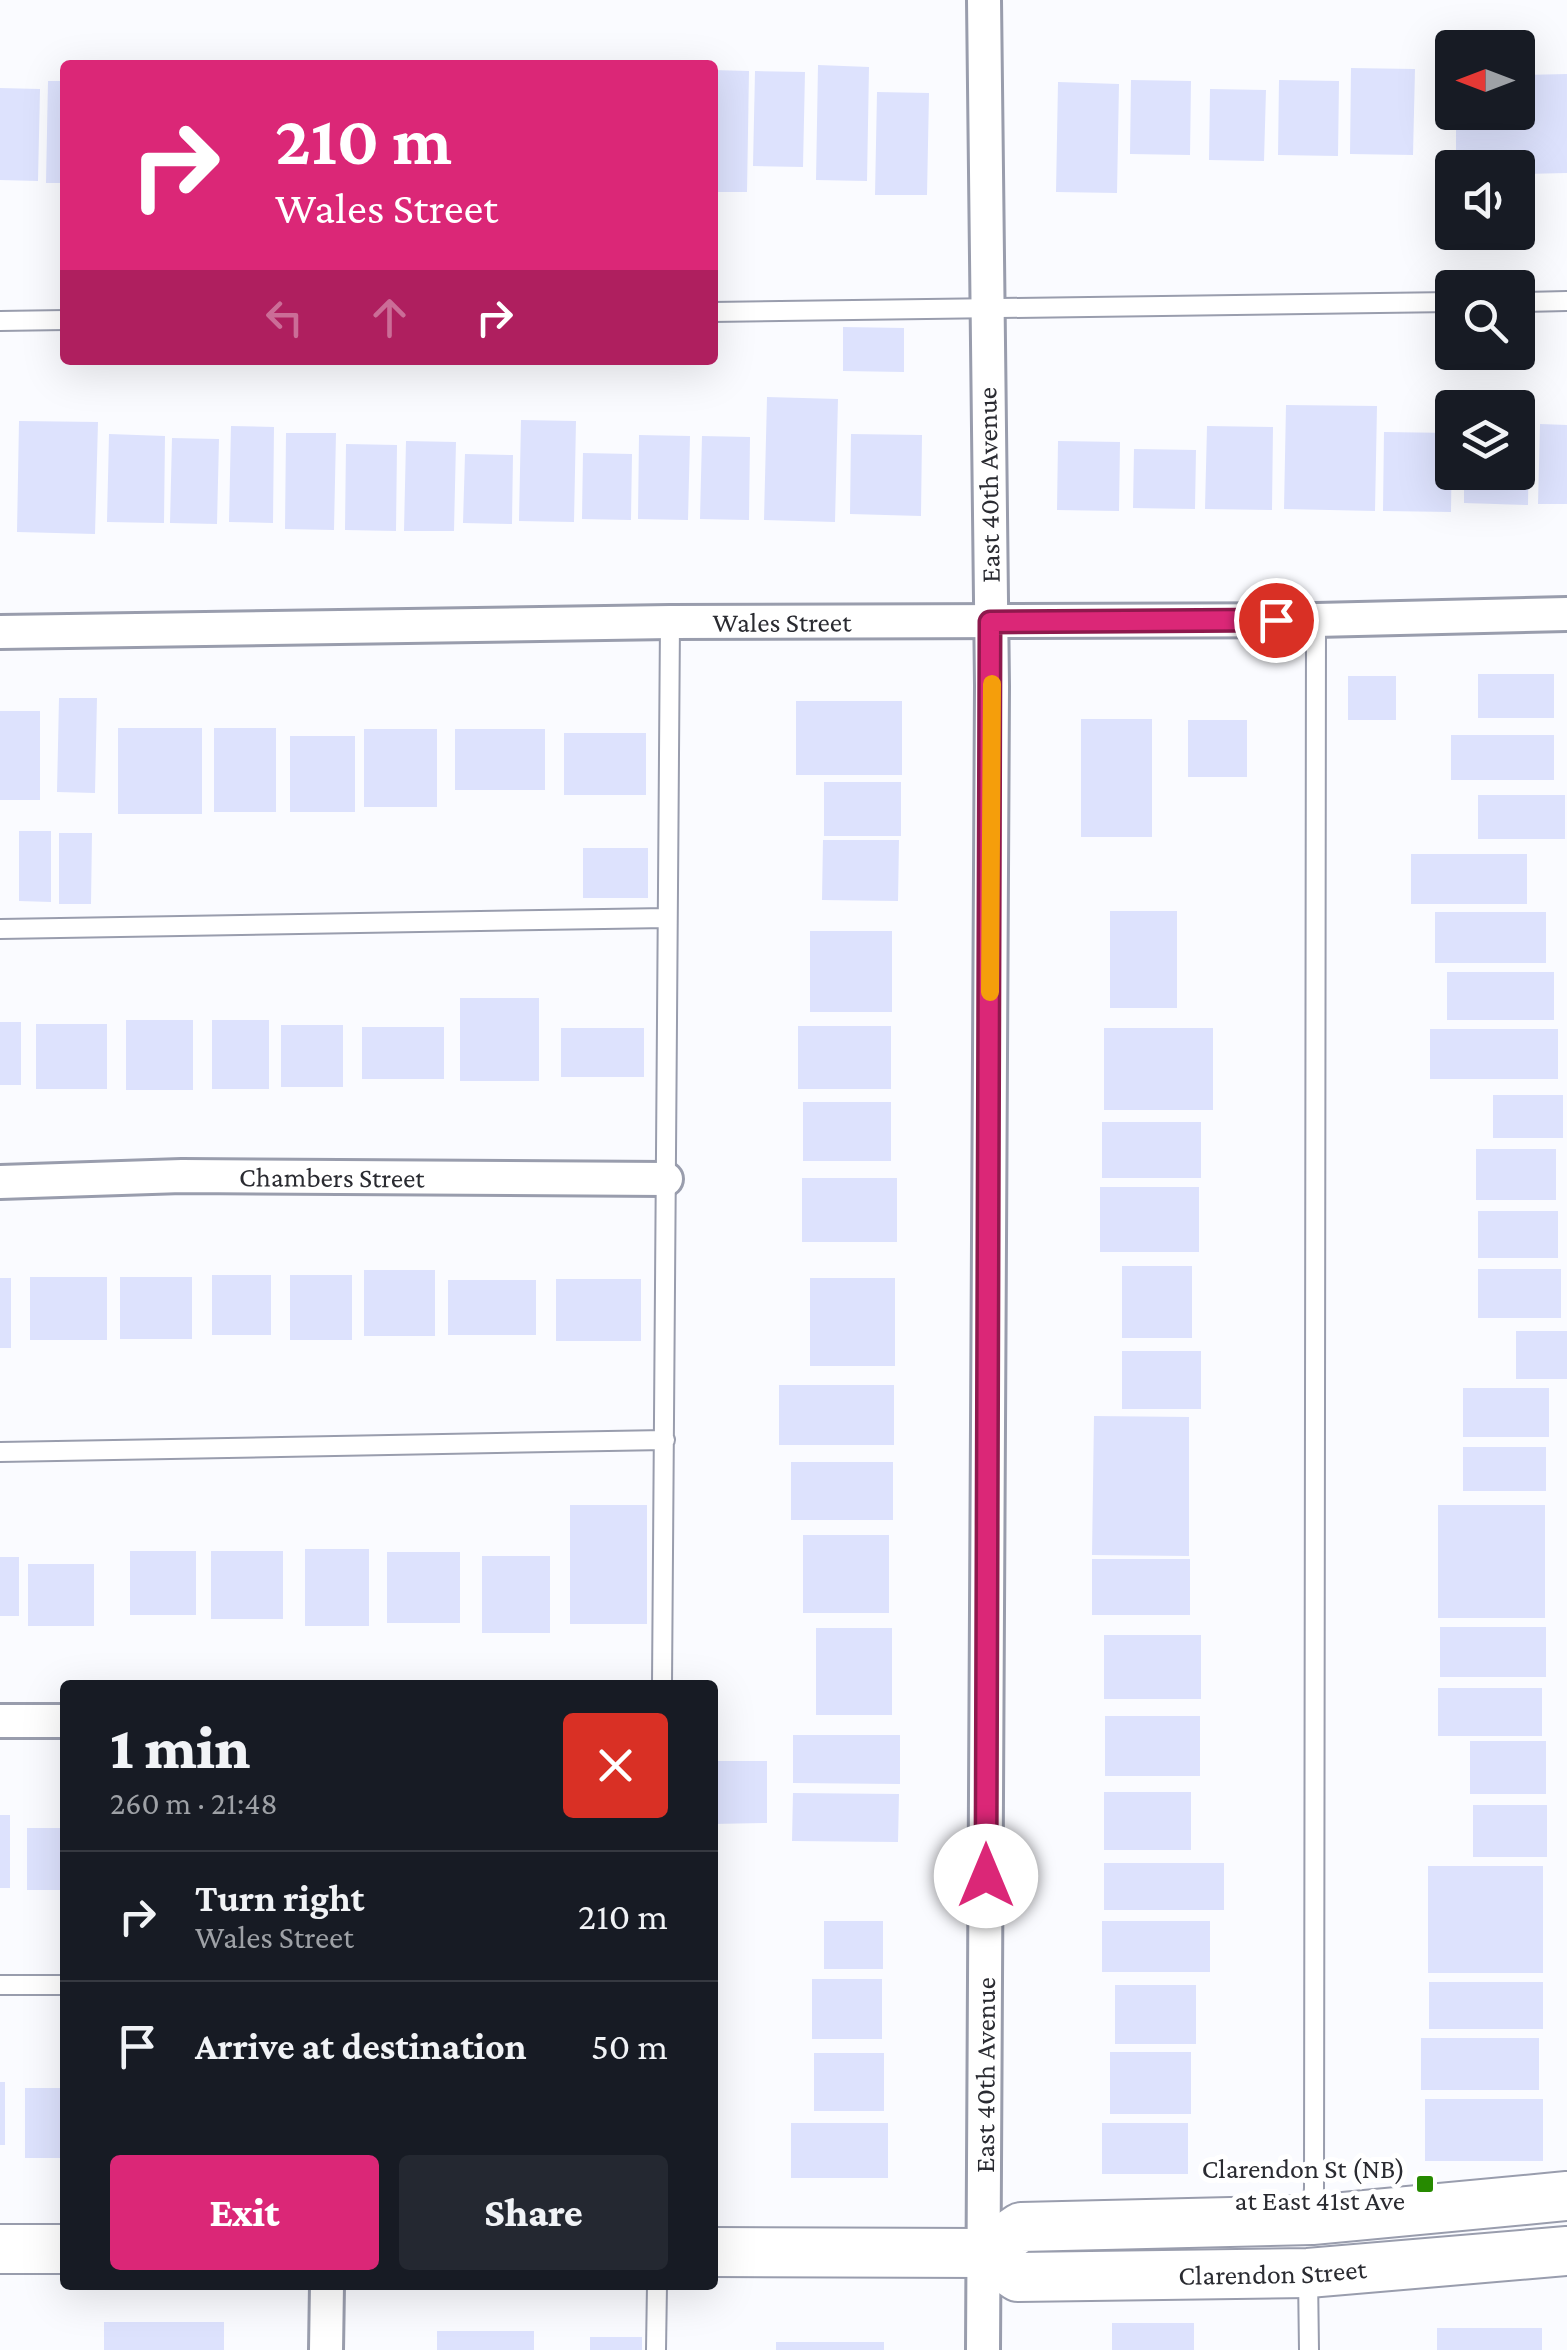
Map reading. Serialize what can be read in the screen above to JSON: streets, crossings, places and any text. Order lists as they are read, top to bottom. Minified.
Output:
{"streets":{"street":["East 40th Avenue","Wales Street","Chambers Street","Clarendon Street"]},"crossings":[["East 40th Avenue","Wales Street"],["East 40th Avenue","Clarendon Street"]],"places":{"transit":["Clarendon St (NB) at East 41st Ave"]},"north":"left","page":{"turn":["210 m","Wales Street"],"heading":["1 min","260 m · 21:48"],"list":[{"name":"Turn right","note":"Wales Street","value":"210 m"},{"name":"Arrive at destination","value":"50 m"}],"buttons":["Exit","Share"]}}
